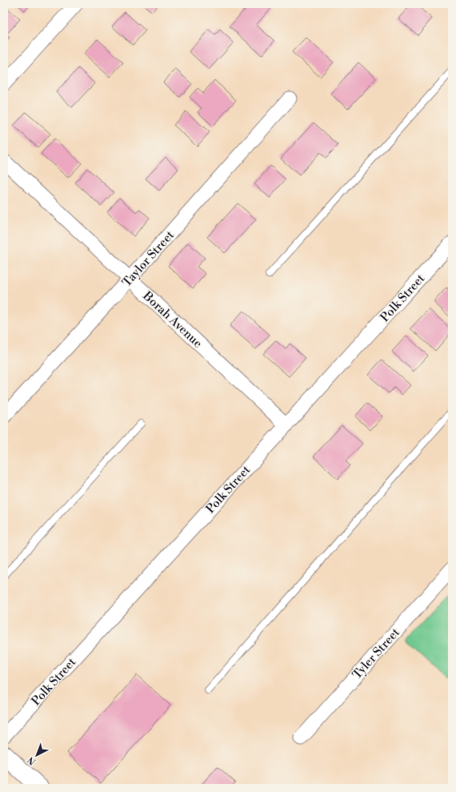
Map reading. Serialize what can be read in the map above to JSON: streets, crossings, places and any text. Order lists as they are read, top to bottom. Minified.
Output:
{"streets":{"street":["Taylor Street","Polk Street","Borah Avenue","Tyler Street"]},"crossings":[["Taylor Street","Borah Avenue"],["Polk Street","Borah Avenue"]],"north":"bottom left"}
